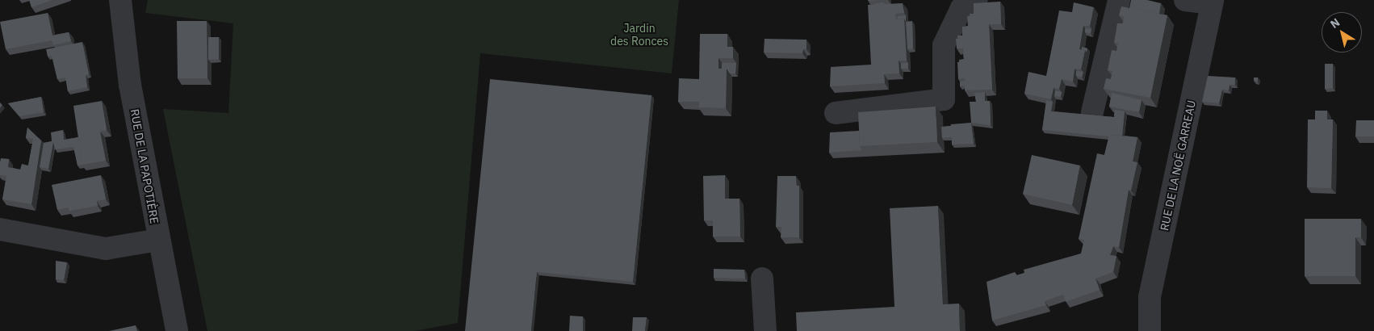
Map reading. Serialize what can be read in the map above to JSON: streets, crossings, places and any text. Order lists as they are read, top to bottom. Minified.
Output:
{"streets":{"street":["RUE DE LA NOË GARREAU","RUE DE LA PAPOTIÈRE"]},"parks":["Jardin des Ronces"],"north":"top left"}
